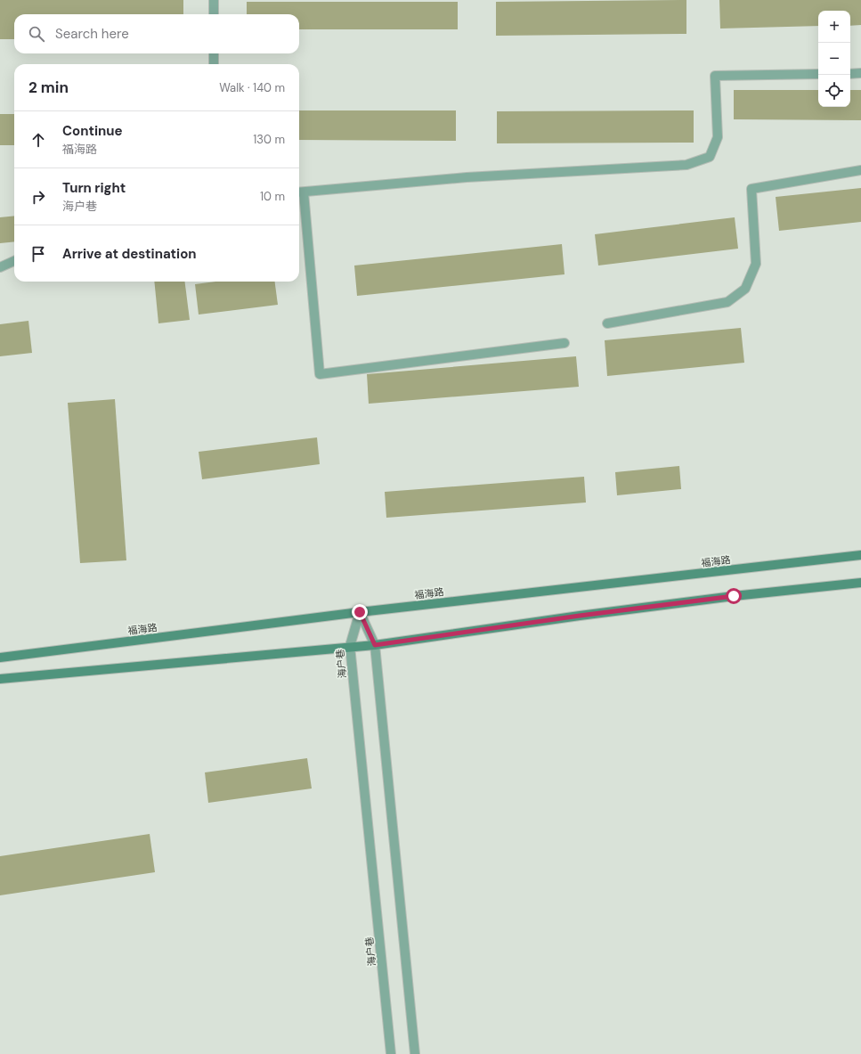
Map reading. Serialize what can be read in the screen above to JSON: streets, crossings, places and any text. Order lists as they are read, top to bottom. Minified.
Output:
{"streets":{"main road":["福海路"],"street":["海户巷"]},"crossings":[["福海路","海户巷"]],"page":{"map_buttons":["+","−"],"search":"Search here","heading":["2 min","Walk · 140 m"],"list":[["Continue","福海路","130 m"],["Turn right","海户巷","10 m"],"Arrive at destination"]}}
